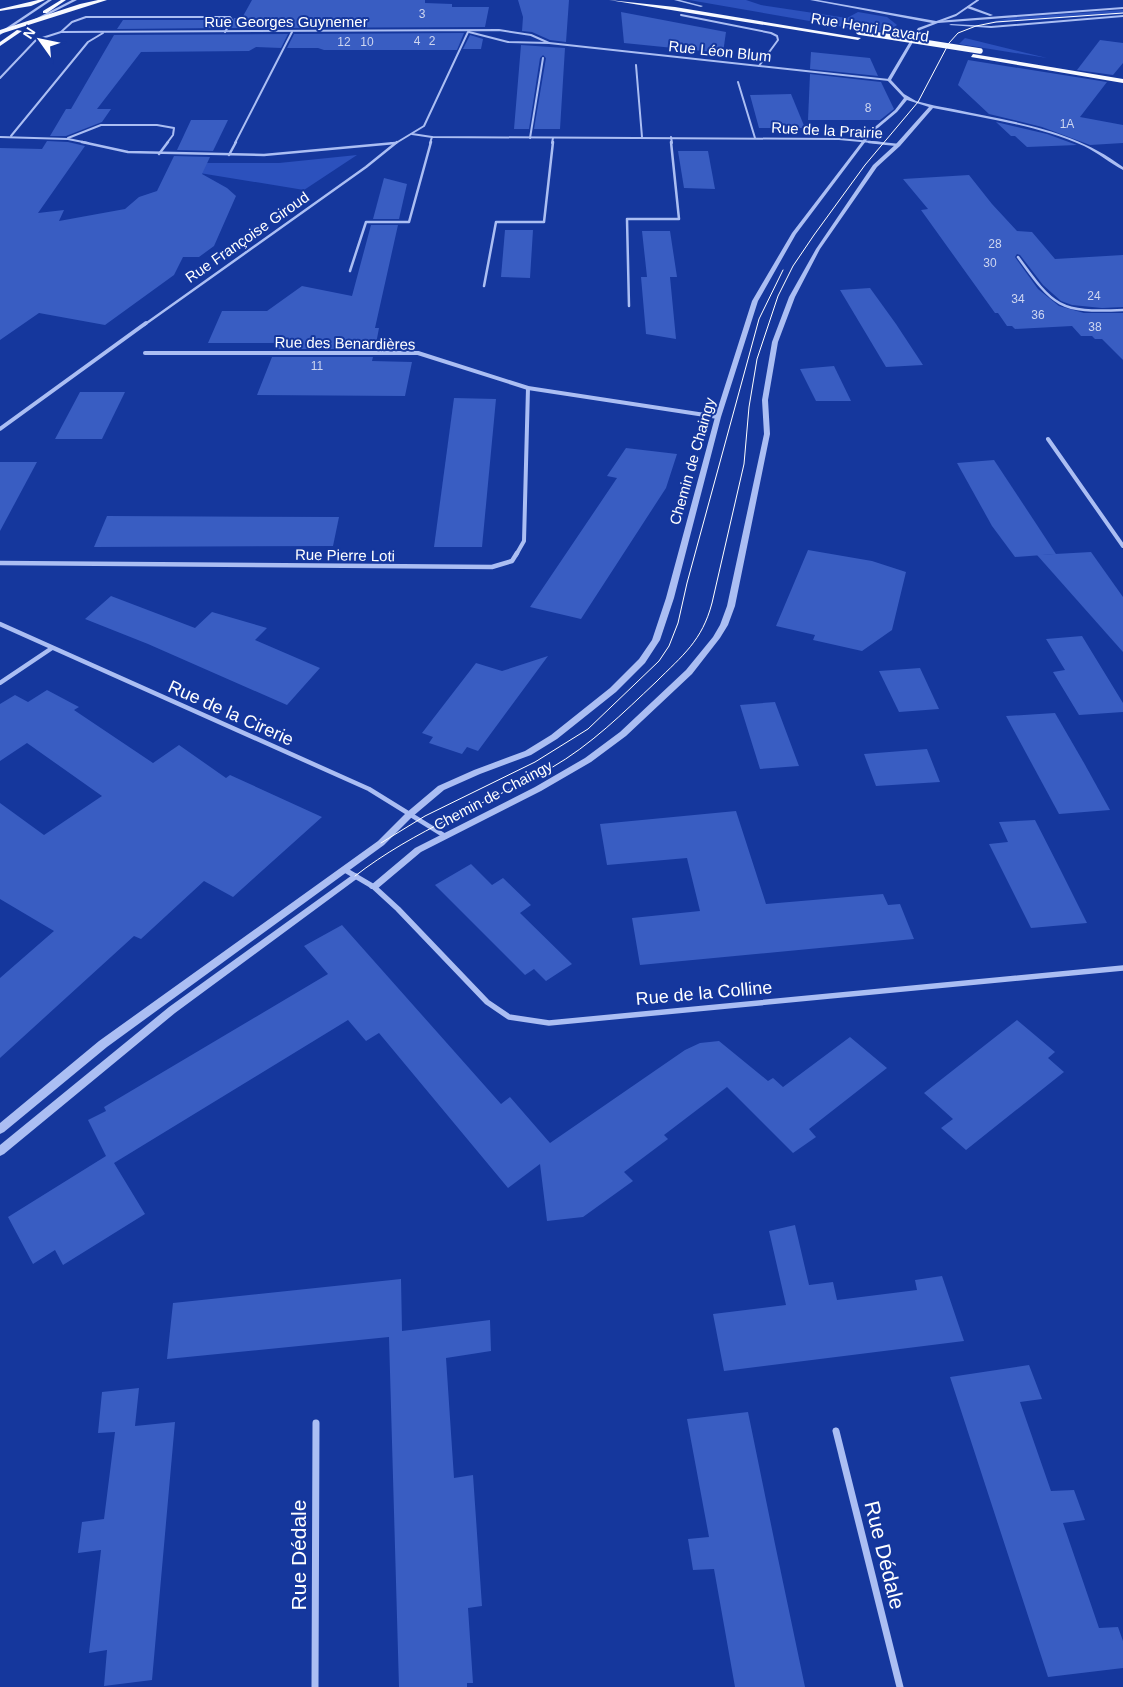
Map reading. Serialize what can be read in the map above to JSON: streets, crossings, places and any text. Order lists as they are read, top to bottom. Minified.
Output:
{"streets":{"main road":["Rue Henri Pavard"],"street":["Rue Georges Guynemer","Rue Léon Blum","Rue de la Prairie","Rue Françoise Giroud","Rue des Benardières","Chemin de Chaingy","Rue Pierre Loti","Rue de la Cirerie","Rue de la Colline","Rue Dédale"]},"crossings":[["Rue Georges Guynemer","Rue Léon Blum"],["Rue Georges Guynemer","Rue Françoise Giroud"],["Rue Léon Blum","Rue Françoise Giroud"],["Rue de la Prairie","Rue Françoise Giroud"],["Rue de la Prairie","Chemin de Chaingy"],["Rue des Benardières","Chemin de Chaingy"],["Rue des Benardières","Rue Pierre Loti"],["Chemin de Chaingy","Rue de la Cirerie"],["Chemin de Chaingy","Rue de la Colline"]],"house_numbers":["3","4","2","12","10","8","1A","28","30","24","34","36","38","11"],"north":"top left"}
